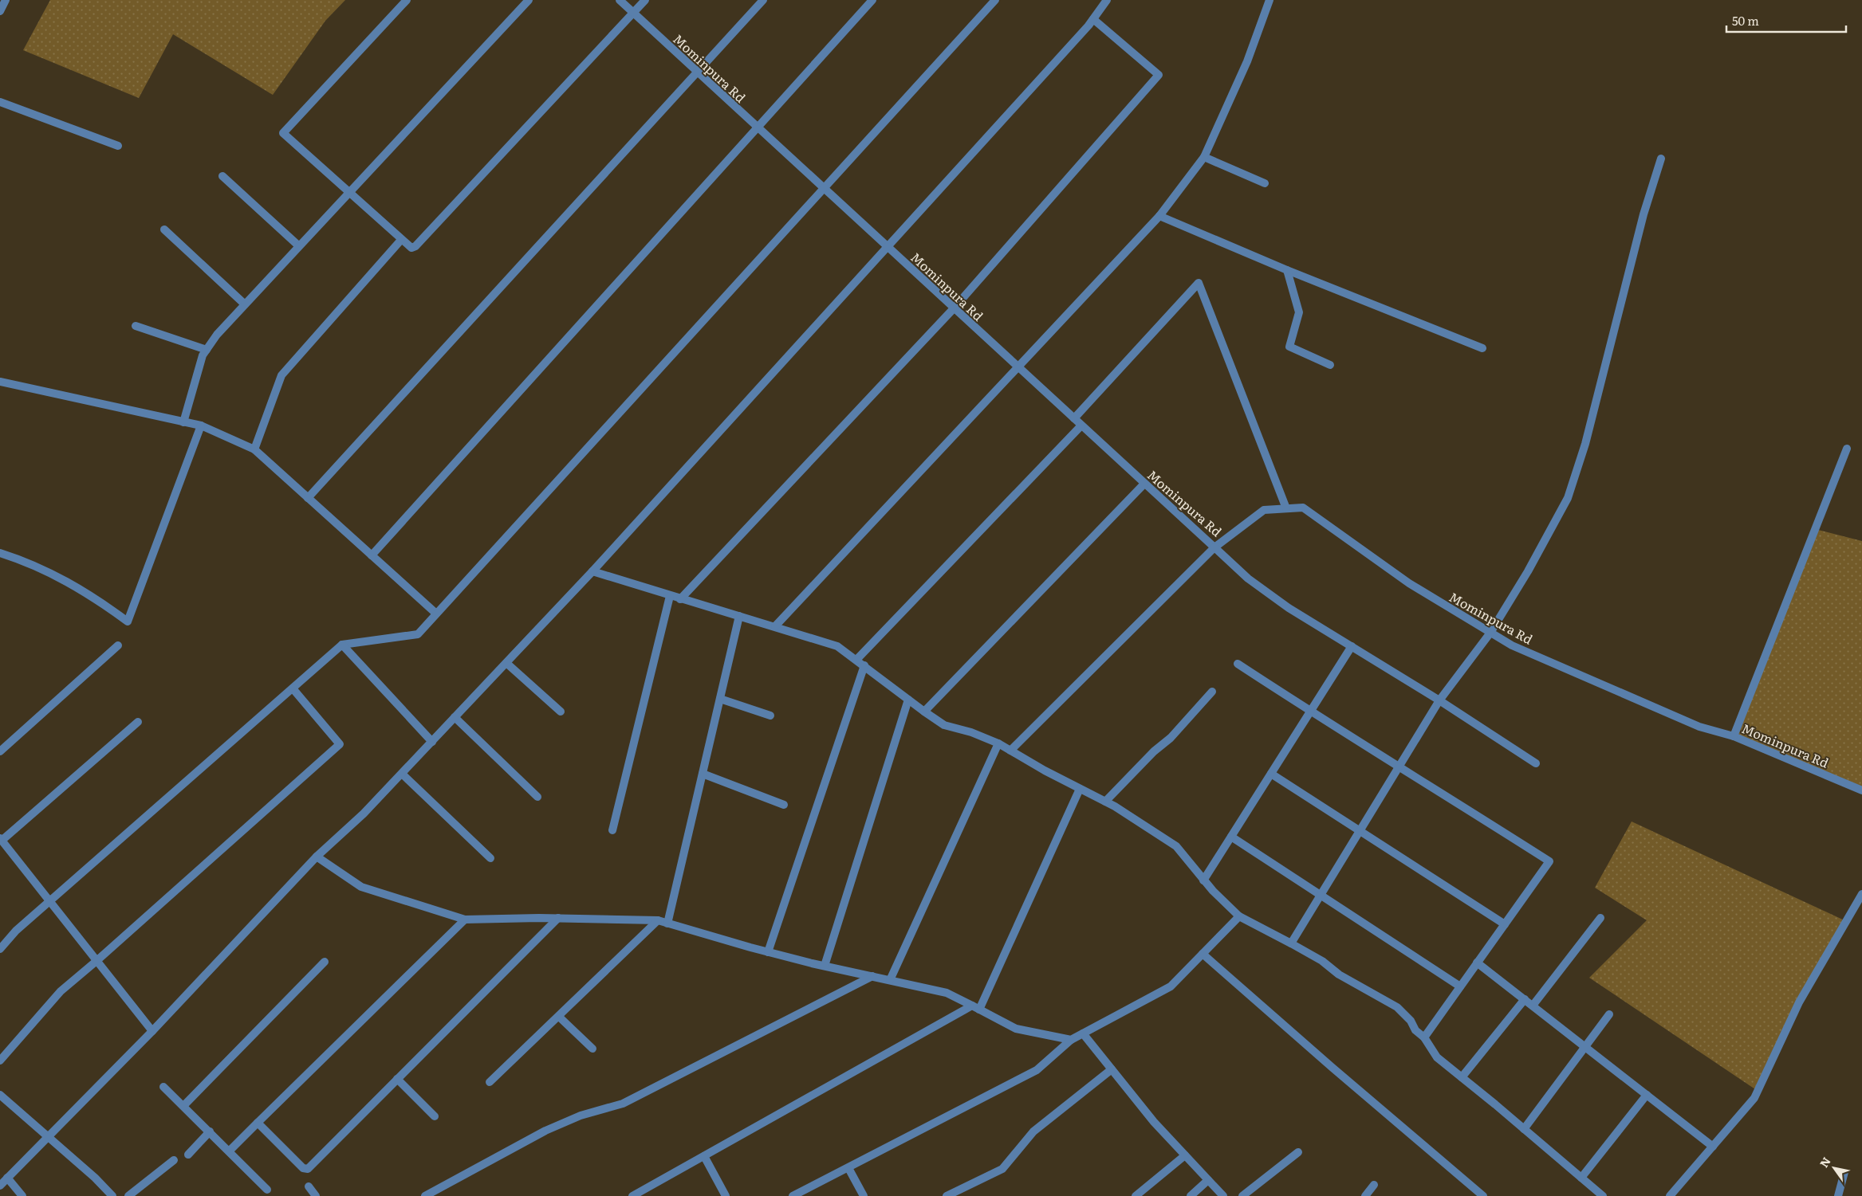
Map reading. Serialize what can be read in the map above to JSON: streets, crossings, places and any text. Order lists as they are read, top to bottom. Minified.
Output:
{"streets":{"street":["Mominpura Rd"]},"scale_bar":"50 m","north":"top left"}
